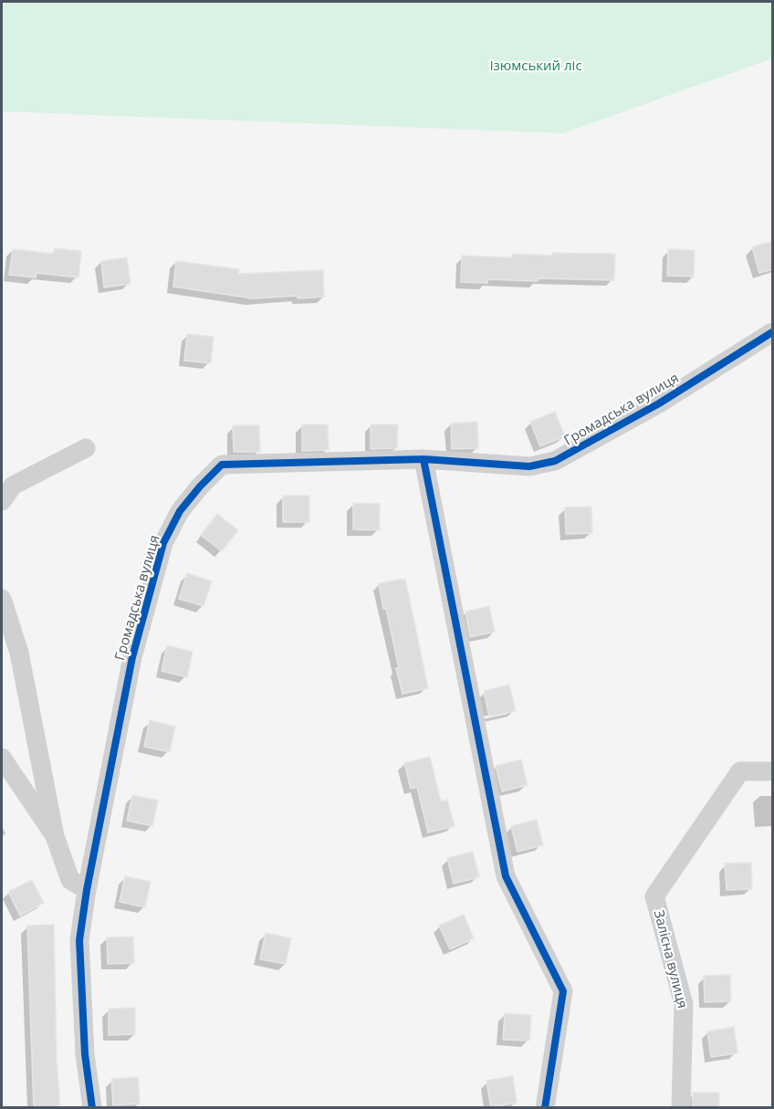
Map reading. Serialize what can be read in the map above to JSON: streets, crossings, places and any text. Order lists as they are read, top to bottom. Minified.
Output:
{"streets":{"street":["Громадська вулиця","Залісна вулиця"]},"parks":["Ізюмський ліс"]}
